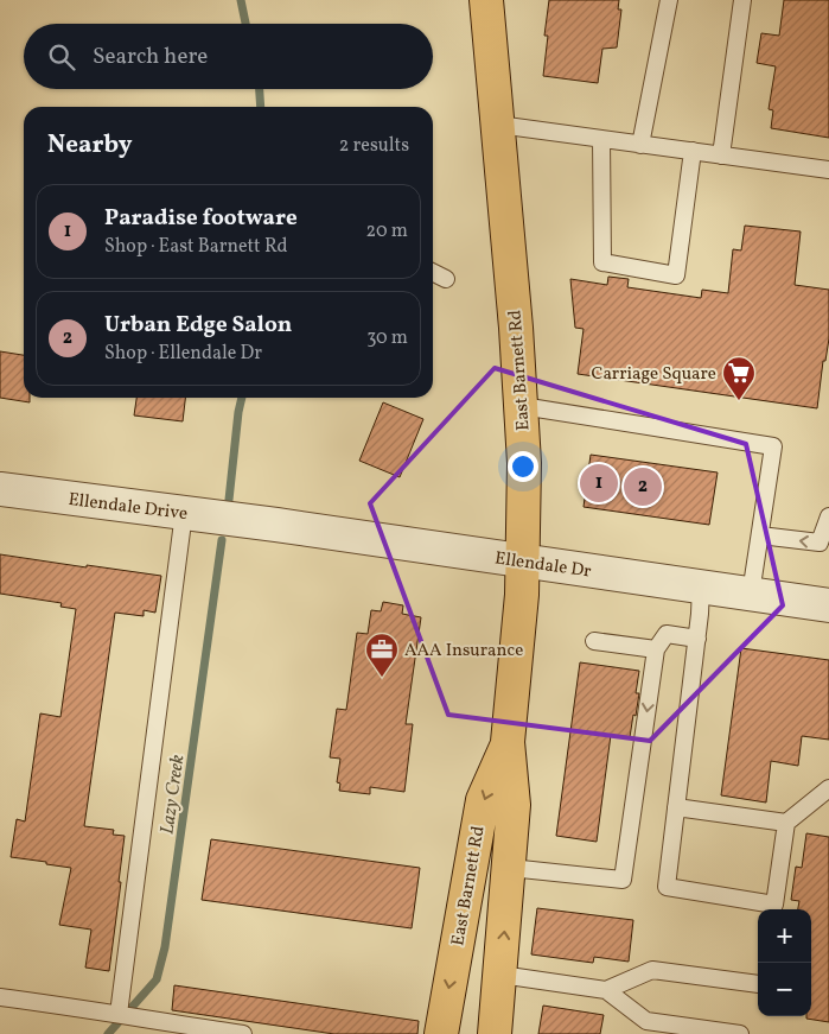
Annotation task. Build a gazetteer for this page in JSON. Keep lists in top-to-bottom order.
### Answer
{
  "streets": {
    "main road": ["East Barnett Rd"],
    "street": ["Ellendale Drive", "Ellendale Dr"]
  },
  "crossings": [
    ["East Barnett Rd", "Ellendale Dr"],
    ["Ellendale Drive", "Ellendale Dr"]
  ],
  "water": ["Lazy Creek"],
  "places": {
    "supermarket": ["Carriage Square"],
    "office": ["AAA Insurance"]
  },
  "page": {
    "search": "Search here",
    "heading": ["Nearby", "2 results"],
    "list": [
      {
        "mark": "1",
        "name": "Paradise footware",
        "note": "Shop · East Barnett Rd",
        "value": "20 m"
      },
      {
        "mark": "2",
        "name": "Urban Edge Salon",
        "note": "Shop · Ellendale Dr",
        "value": "30 m"
      }
    ],
    "pins": ["1", "2"],
    "map_buttons": ["+", "−"]
  }
}
